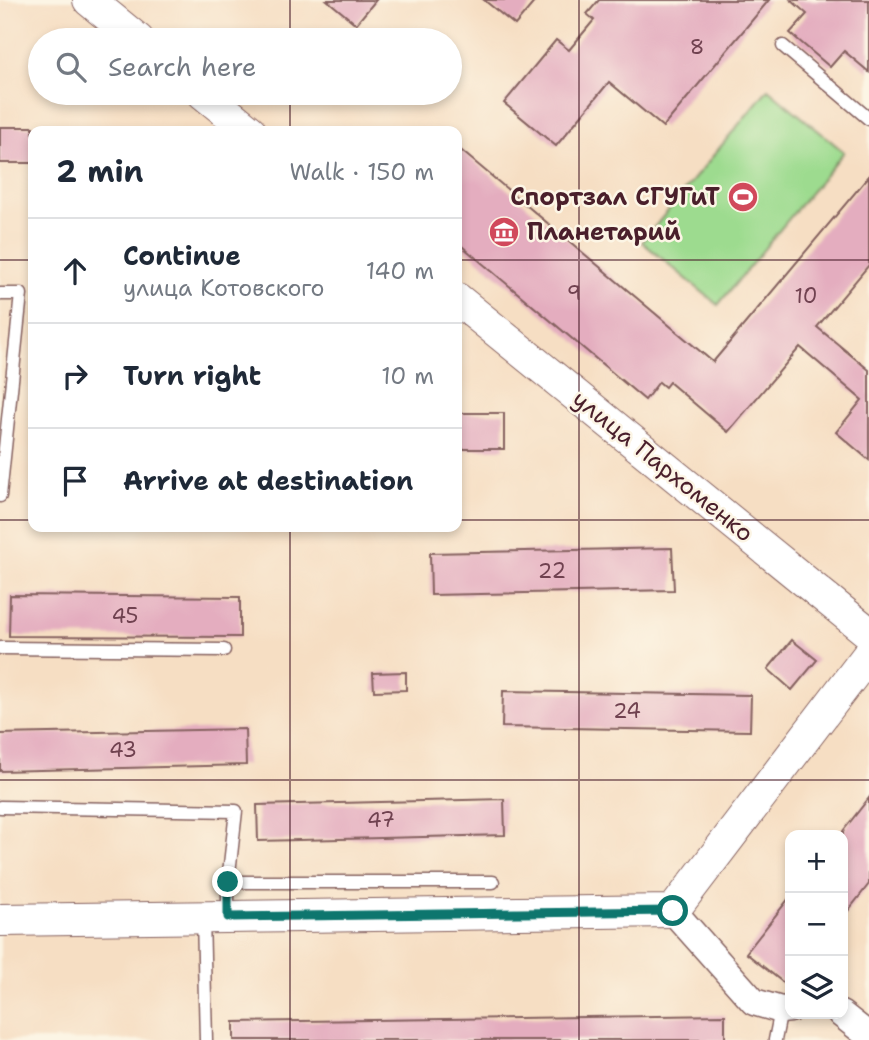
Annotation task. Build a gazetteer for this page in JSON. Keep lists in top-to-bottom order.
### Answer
{
  "streets": {
    "street": ["улица Пархоменко"]
  },
  "places": {
    "sports": ["Спортзал СГУГиТ"],
    "museum": ["Планетарий"]
  },
  "house_numbers": [
    "8",
    "9",
    "10",
    "22",
    "45",
    "24",
    "43",
    "47"
  ],
  "page": {
    "search": "Search here",
    "heading": ["2 min", "Walk · 150 m"],
    "list": [
      ["Continue", "улица Котовского", "140 m"],
      ["Turn right", "10 m"],
      "Arrive at destination"
    ],
    "map_buttons": ["+", "−"]
  }
}
